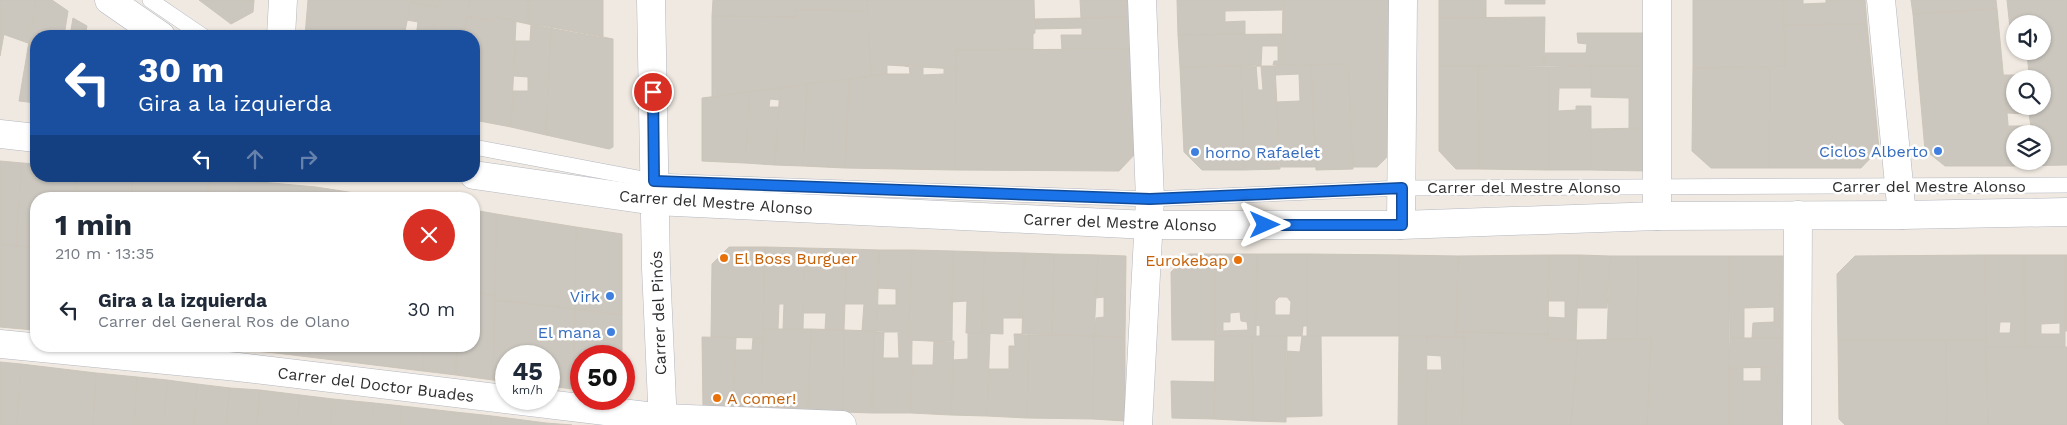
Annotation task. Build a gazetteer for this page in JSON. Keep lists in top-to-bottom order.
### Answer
{
  "streets": {
    "street": ["Carrer del Mestre Alonso", "Carrer del Pinós", "Carrer del Doctor Buades"]
  },
  "crossings": [
    ["Carrer del Mestre Alonso", "Carrer del Pinós"],
    ["Carrer del Pinós", "Carrer del Doctor Buades"]
  ],
  "places": [
    "Ciclos Alberto",
    "horno Rafaelet",
    "El Boss Burguer",
    "Eurokebap",
    "Virk",
    "El mana",
    "A comer!"
  ],
  "page": {
    "turn": ["30 m", "Gira a la izquierda"],
    "heading": ["1 min", "210 m · 13:35"],
    "list": [
      {
        "name": "Gira a la izquierda",
        "note": "Carrer del General Ros de Olano",
        "value": "30 m"
      }
    ],
    "speed": "45 km/h",
    "limit": "50"
  }
}
